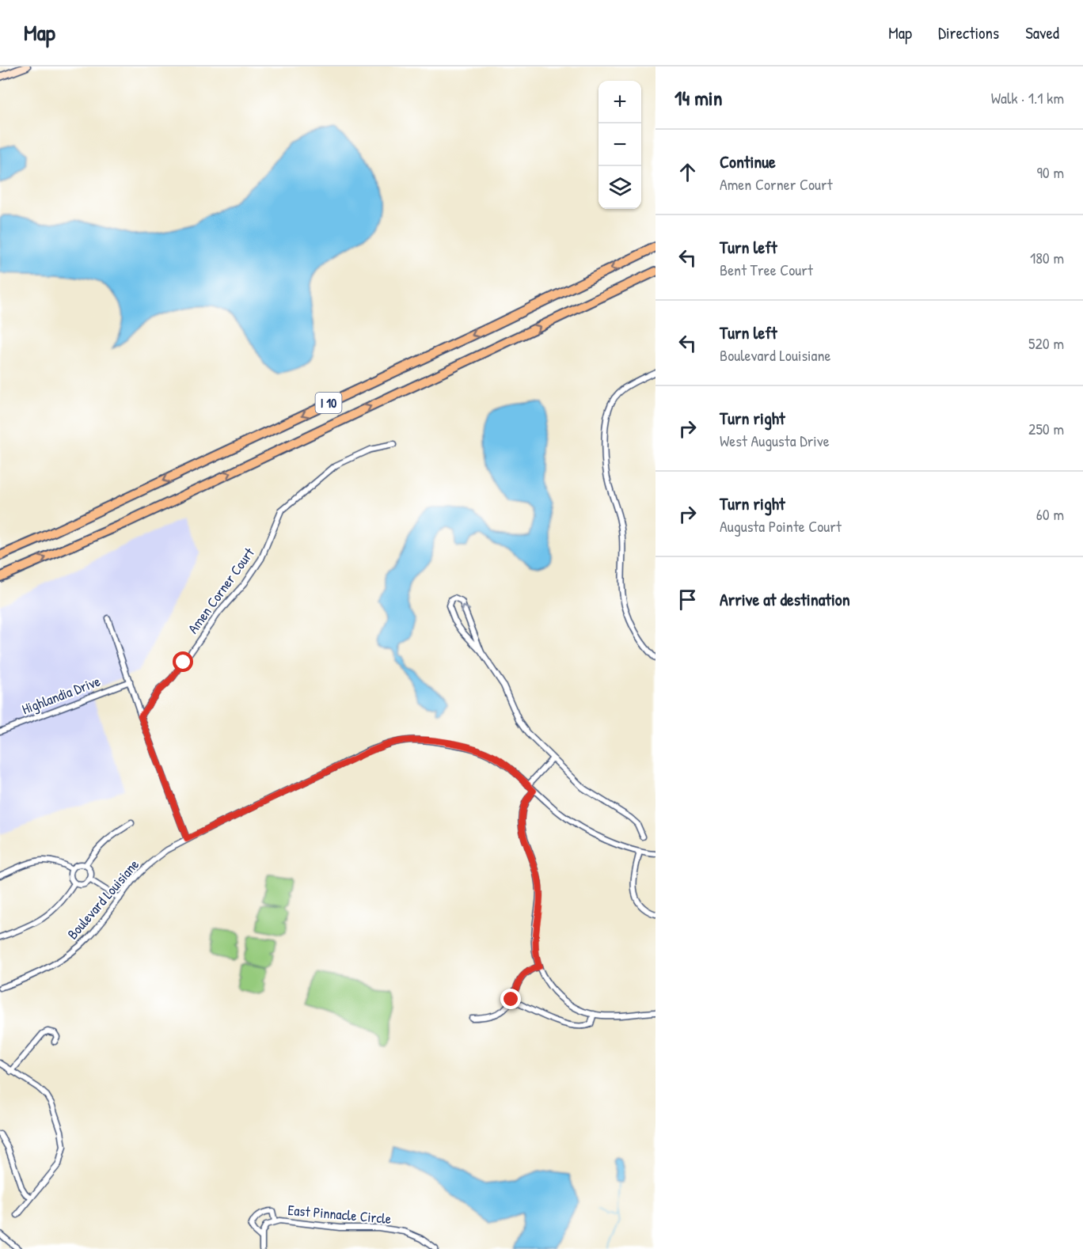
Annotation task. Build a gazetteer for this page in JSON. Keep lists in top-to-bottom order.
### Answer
{
  "streets": {
    "highway": ["I 10"],
    "street": [
      "Amen Corner Court",
      "Highlandia Drive",
      "Boulevard Louisiane",
      "East Pinnacle Circle"
    ]
  },
  "page": {
    "header": "Map",
    "nav": ["Map", "Directions", "Saved"],
    "heading": ["14 min", "Walk · 1.1 km"],
    "map_buttons": ["+", "−"],
    "list": [
      ["Continue", "Amen Corner Court", "90 m"],
      ["Turn left", "Bent Tree Court", "180 m"],
      ["Turn left", "Boulevard Louisiane", "520 m"],
      ["Turn right", "West Augusta Drive", "250 m"],
      ["Turn right", "Augusta Pointe Court", "60 m"],
      "Arrive at destination"
    ]
  }
}
